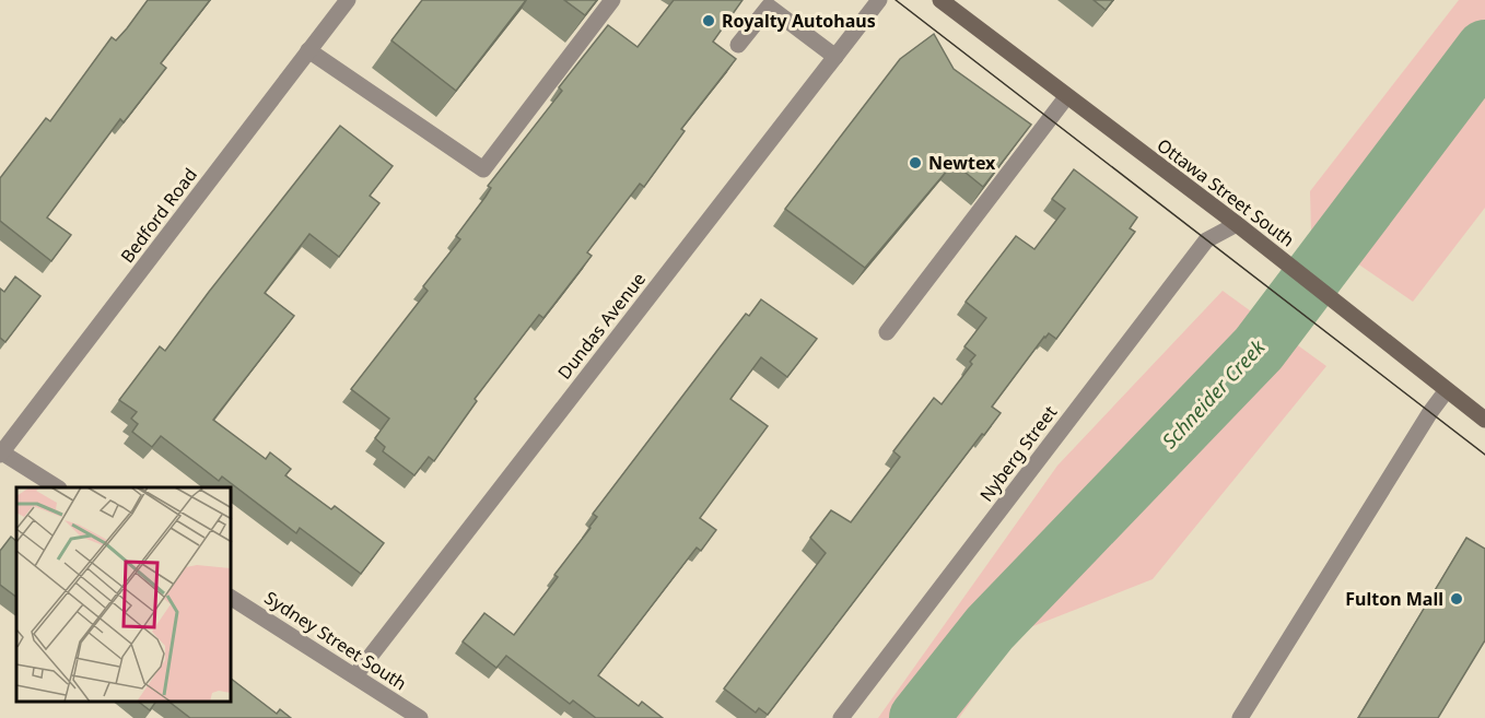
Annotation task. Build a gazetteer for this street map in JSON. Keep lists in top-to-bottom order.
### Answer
{
  "streets": {
    "main road": ["Ottawa Street South"],
    "street": [
      "Bedford Road",
      "Dundas Avenue",
      "Nyberg Street",
      "Sydney Street South"
    ]
  },
  "crossings": [
    ["Ottawa Street South", "Nyberg Street"],
    ["Dundas Avenue", "Sydney Street South"]
  ],
  "water": ["Schneider Creek"],
  "places": ["Royalty Autohaus", "Newtex", "Fulton Mall"]
}
